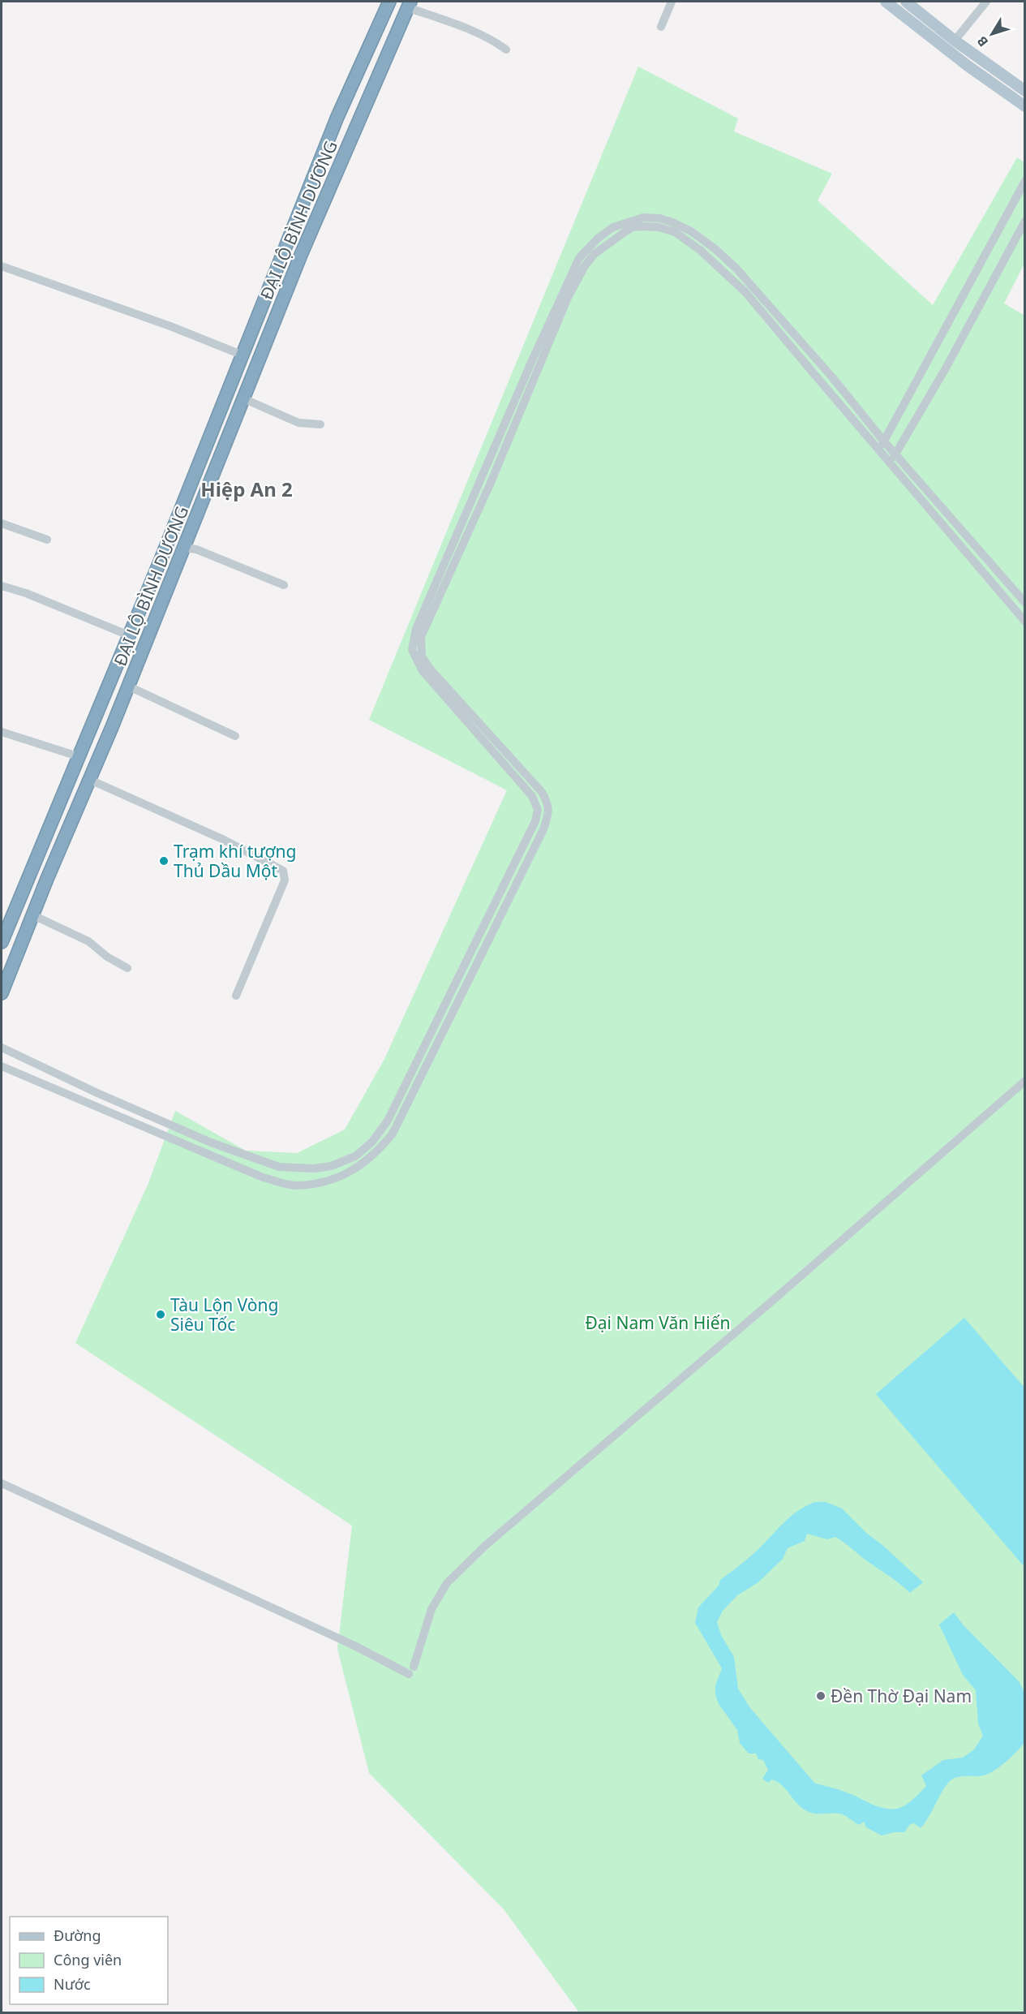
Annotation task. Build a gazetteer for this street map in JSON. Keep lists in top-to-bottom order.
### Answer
{
  "streets": {
    "highway": ["ĐẠI LỘ BÌNH DƯƠNG"]
  },
  "districts": ["Hiệp An 2"],
  "parks": ["Đại Nam Văn Hiến"],
  "places": ["Trạm khí tượng Thủ Dầu Một", "Tàu Lộn Vòng Siêu Tốc", "Đền Thờ Đại Nam"],
  "legend": ["Đường", "Công viên", "Nước"],
  "north": "bottom left"
}
